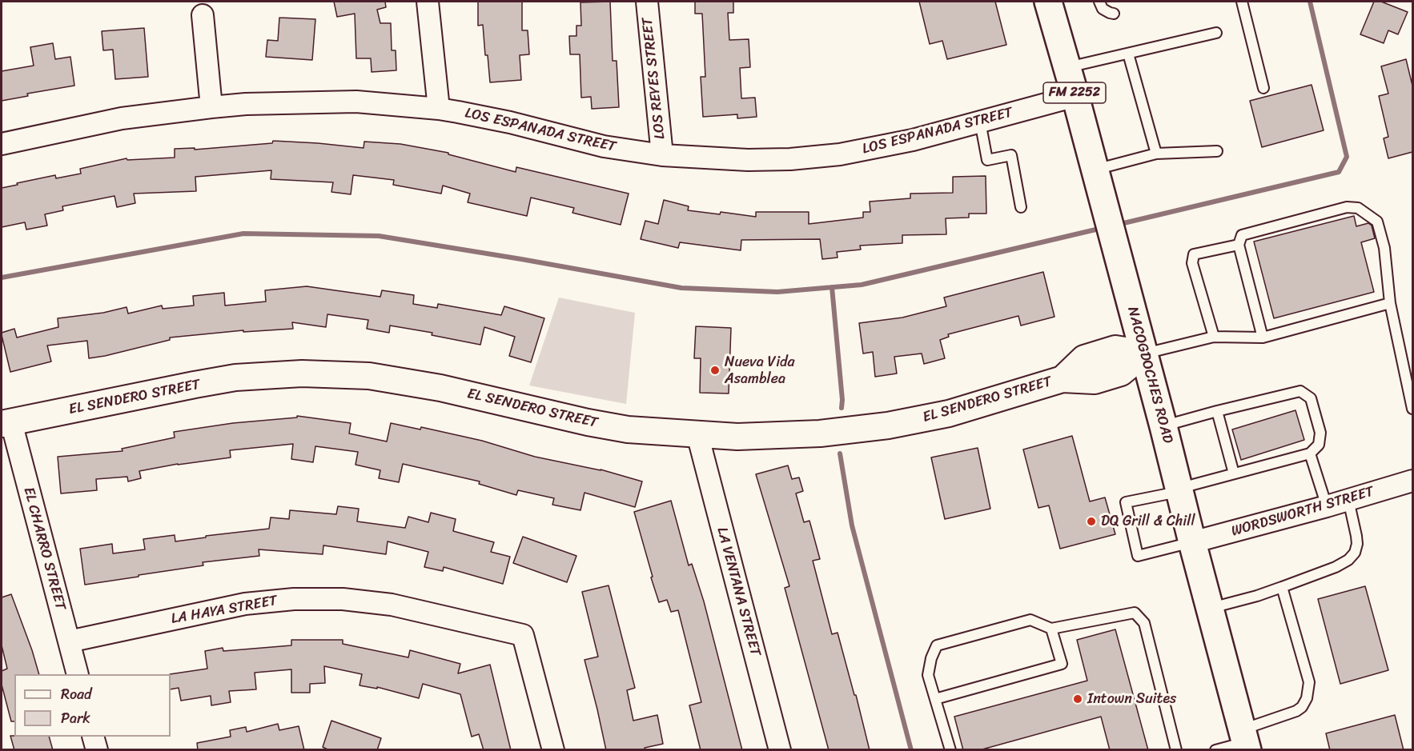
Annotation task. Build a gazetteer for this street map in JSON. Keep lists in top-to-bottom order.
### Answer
{
  "streets": {
    "main road": ["FM 2252", "NACOGDOCHES ROAD"],
    "street": [
      "LOS REYES STREET",
      "LOS ESPANADA STREET",
      "EL SENDERO STREET",
      "WORDSWORTH STREET",
      "EL CHARRO STREET",
      "LA VENTANA STREET",
      "LA HAYA STREET"
    ]
  },
  "crossings": [
    ["LOS REYES STREET", "LOS ESPANADA STREET"],
    ["LOS ESPANADA STREET", "NACOGDOCHES ROAD"],
    ["NACOGDOCHES ROAD", "EL SENDERO STREET"],
    ["NACOGDOCHES ROAD", "WORDSWORTH STREET"],
    ["EL SENDERO STREET", "EL CHARRO STREET"],
    ["EL SENDERO STREET", "LA VENTANA STREET"],
    ["EL CHARRO STREET", "LA HAYA STREET"]
  ],
  "places": ["Nueva Vida Asamblea", "DQ Grill & Chill", "Intown Suites"],
  "legend": ["Road", "Park"]
}
